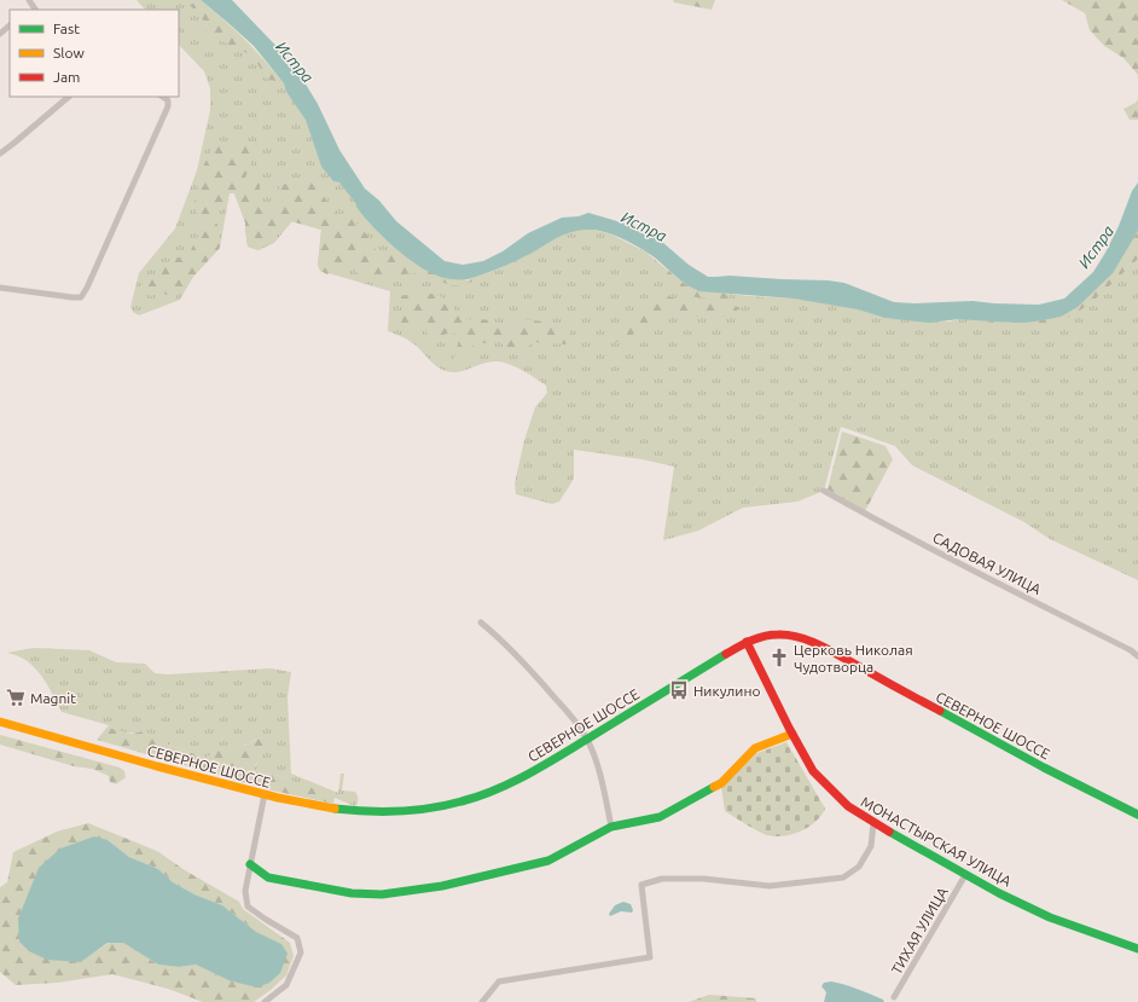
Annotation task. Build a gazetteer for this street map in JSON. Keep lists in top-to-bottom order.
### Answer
{
  "streets": {
    "main road": ["СЕВЕРНОЕ ШОССЕ", "МОНАСТЫРСКАЯ УЛИЦА"],
    "street": ["САДОВАЯ УЛИЦА", "ТИХАЯ УЛИЦА"]
  },
  "crossings": [
    ["СЕВЕРНОЕ ШОССЕ", "МОНАСТЫРСКАЯ УЛИЦА"],
    ["МОНАСТЫРСКАЯ УЛИЦА", "ТИХАЯ УЛИЦА"]
  ],
  "water": ["Истра"],
  "places": {
    "church": ["Церковь Николая Чудотворца"],
    "bus stop": ["Никулино"],
    "supermarket": ["Magnit"]
  },
  "legend": ["Fast", "Slow", "Jam"]
}
